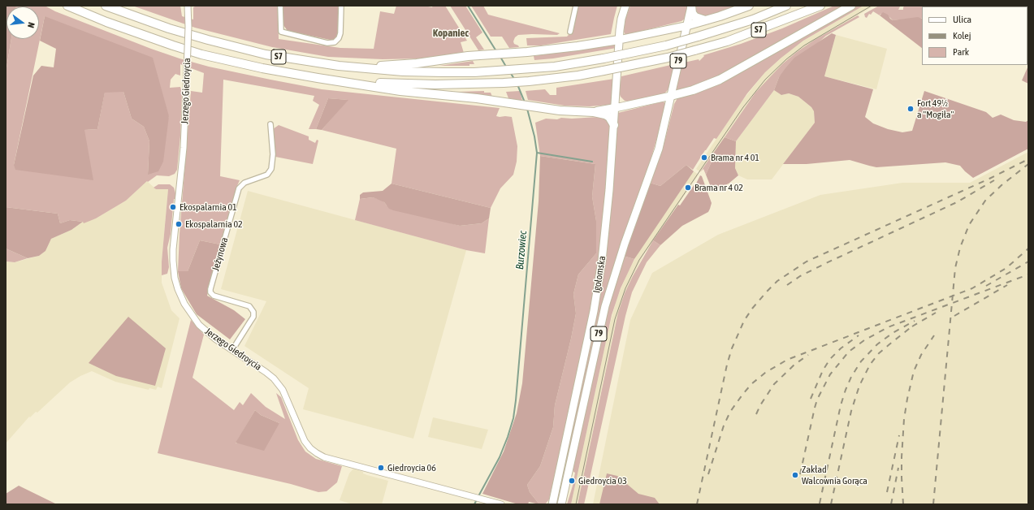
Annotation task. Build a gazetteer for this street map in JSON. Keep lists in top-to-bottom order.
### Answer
{
  "streets": {
    "highway": ["S7"],
    "main road": ["79", "Igołomska"],
    "street": ["Jerzego Giedroycia", "Jeżynowa"]
  },
  "crossings": [
    ["79", "Igołomska"],
    ["Jerzego Giedroycia", "Jeżynowa"]
  ],
  "districts": ["Kopaniec"],
  "water": ["Burzowiec"],
  "places": [
    "Fort 49½ a \"Mogiła\"",
    "Brama nr 4 01",
    "Brama nr 4 02",
    "Ekospalarnia 01",
    "Ekospalarnia 02",
    "Giedroycia 06",
    "Zakład Walcownia Gorąca",
    "Giedroycia 03"
  ],
  "legend": ["Ulica", "Kolej", "Park"],
  "north": "right"
}
